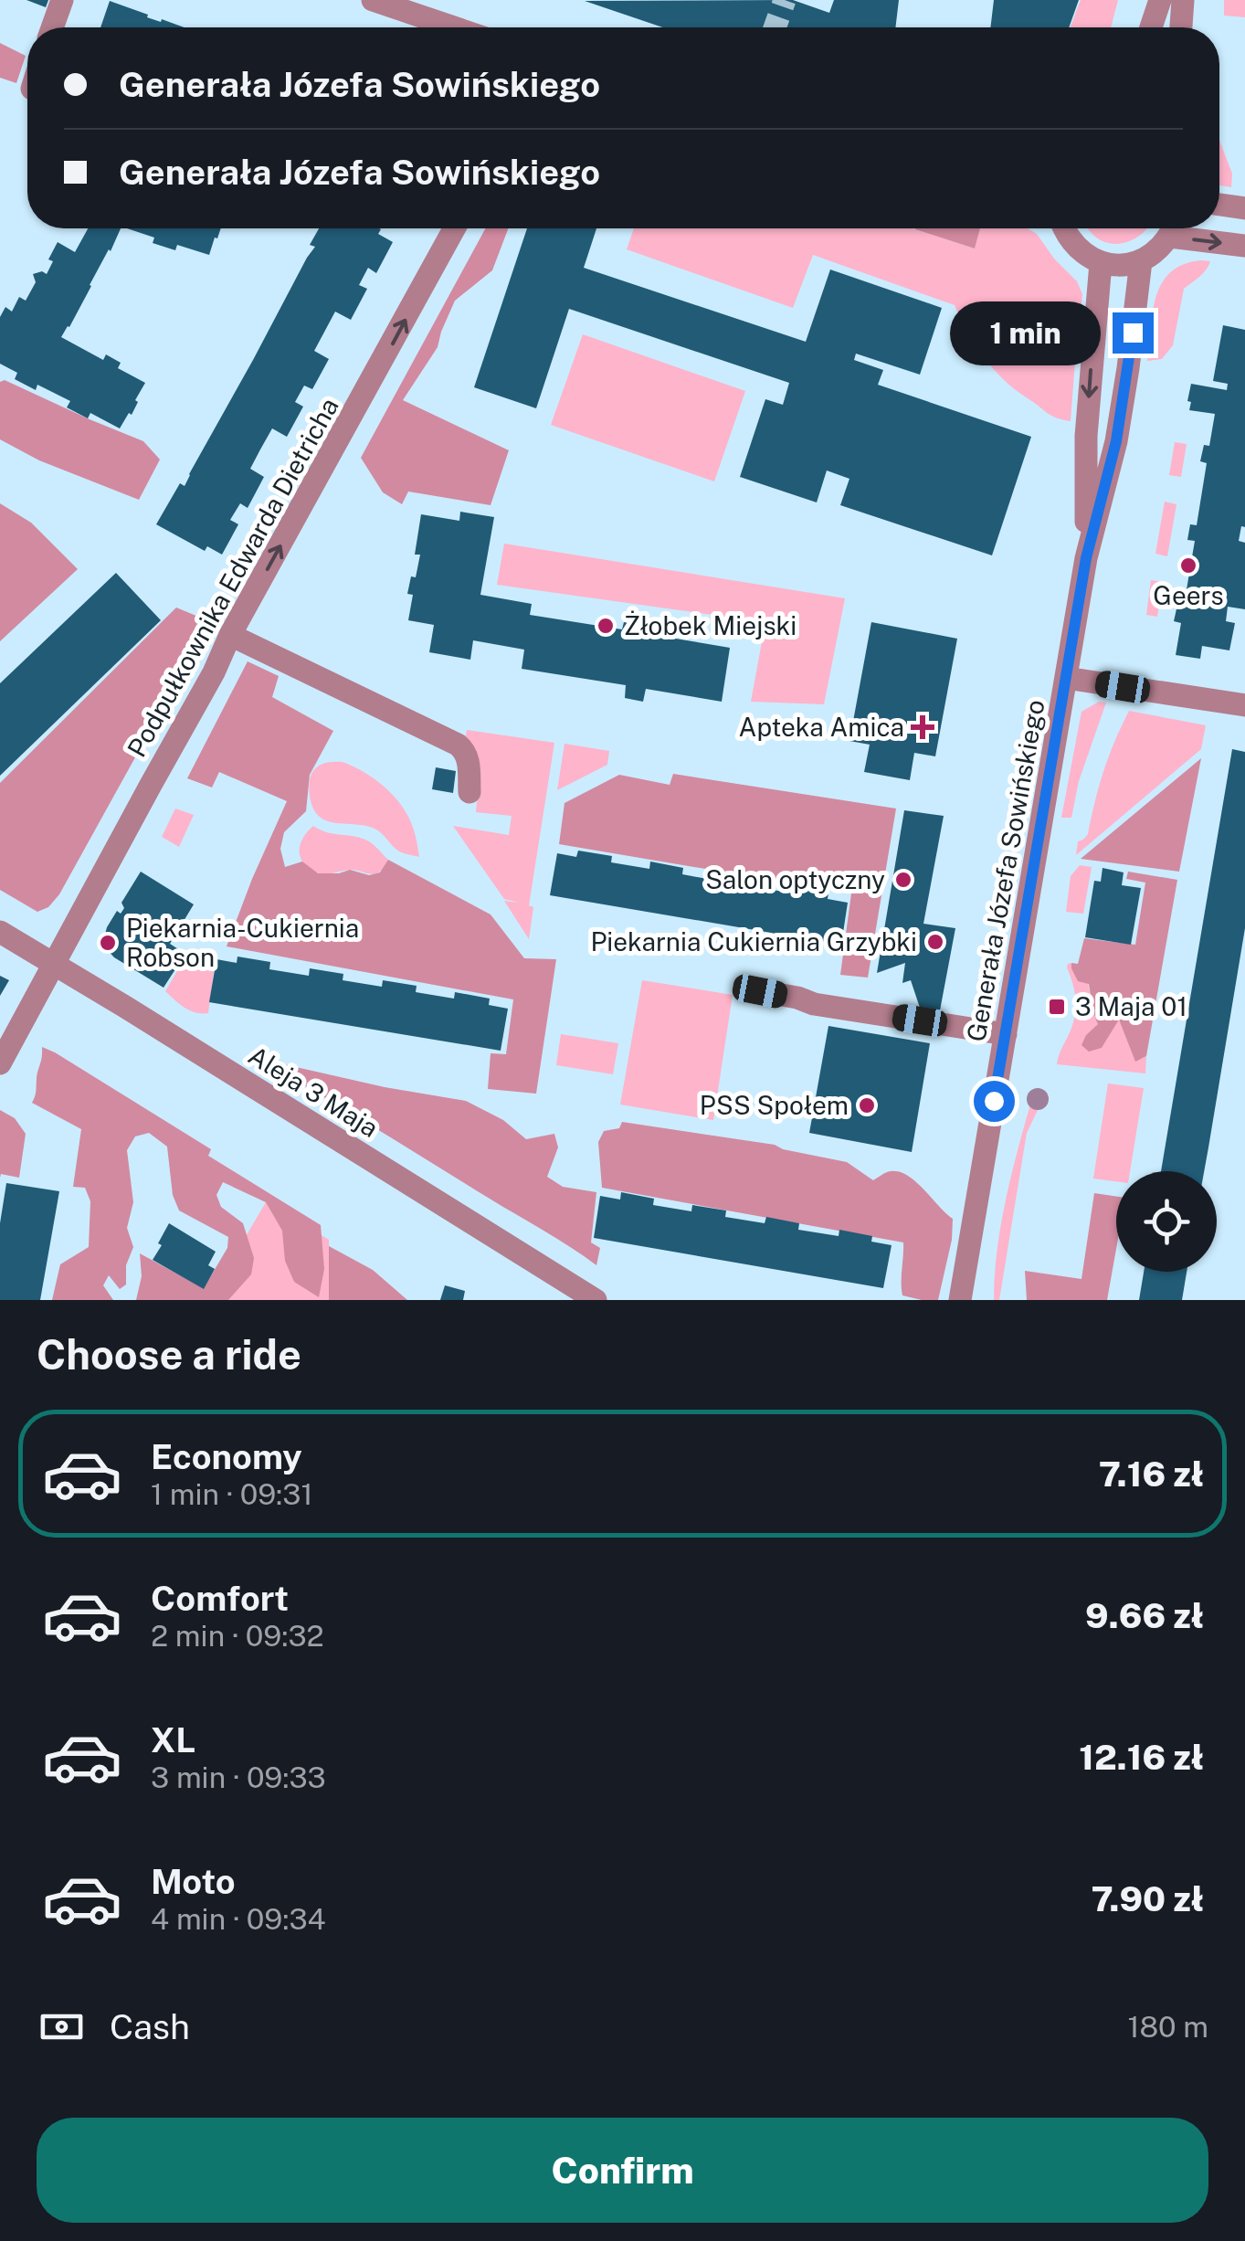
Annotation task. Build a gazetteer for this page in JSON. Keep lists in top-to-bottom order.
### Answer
{
  "streets": {
    "street": ["Podpułkownika Edwarda Dietricha", "Generała Józefa Sowińskiego", "Aleja 3 Maja"]
  },
  "crossings": [
    ["Podpułkownika Edwarda Dietricha", "Aleja 3 Maja"]
  ],
  "one_way": ["Podpułkownika Edwarda Dietricha"],
  "places": {
    "other": [
      "Geers",
      "Żłobek Miejski",
      "Salon optyczny",
      "Piekarnia Cukiernia Grzybki",
      "Piekarnia-Cukiernia Robson",
      "PSS Społem"
    ],
    "health": ["Apteka Amica"],
    "transit": ["3 Maja 01"]
  },
  "page": {
    "banner": ["Generała Józefa Sowińskiego", "Generała Józefa Sowińskiego"],
    "bubble": "1 min",
    "heading": "Choose a ride",
    "list": [
      {
        "name": "Economy",
        "note": "1 min · 09:31",
        "value": "7.16 zł"
      },
      {
        "name": "Comfort",
        "note": "2 min · 09:32",
        "value": "9.66 zł"
      },
      {
        "name": "XL",
        "note": "3 min · 09:33",
        "value": "12.16 zł"
      },
      {
        "name": "Moto",
        "note": "4 min · 09:34",
        "value": "7.90 zł"
      }
    ],
    "pay": ["Cash", "180 m"],
    "buttons": "Confirm"
  }
}
